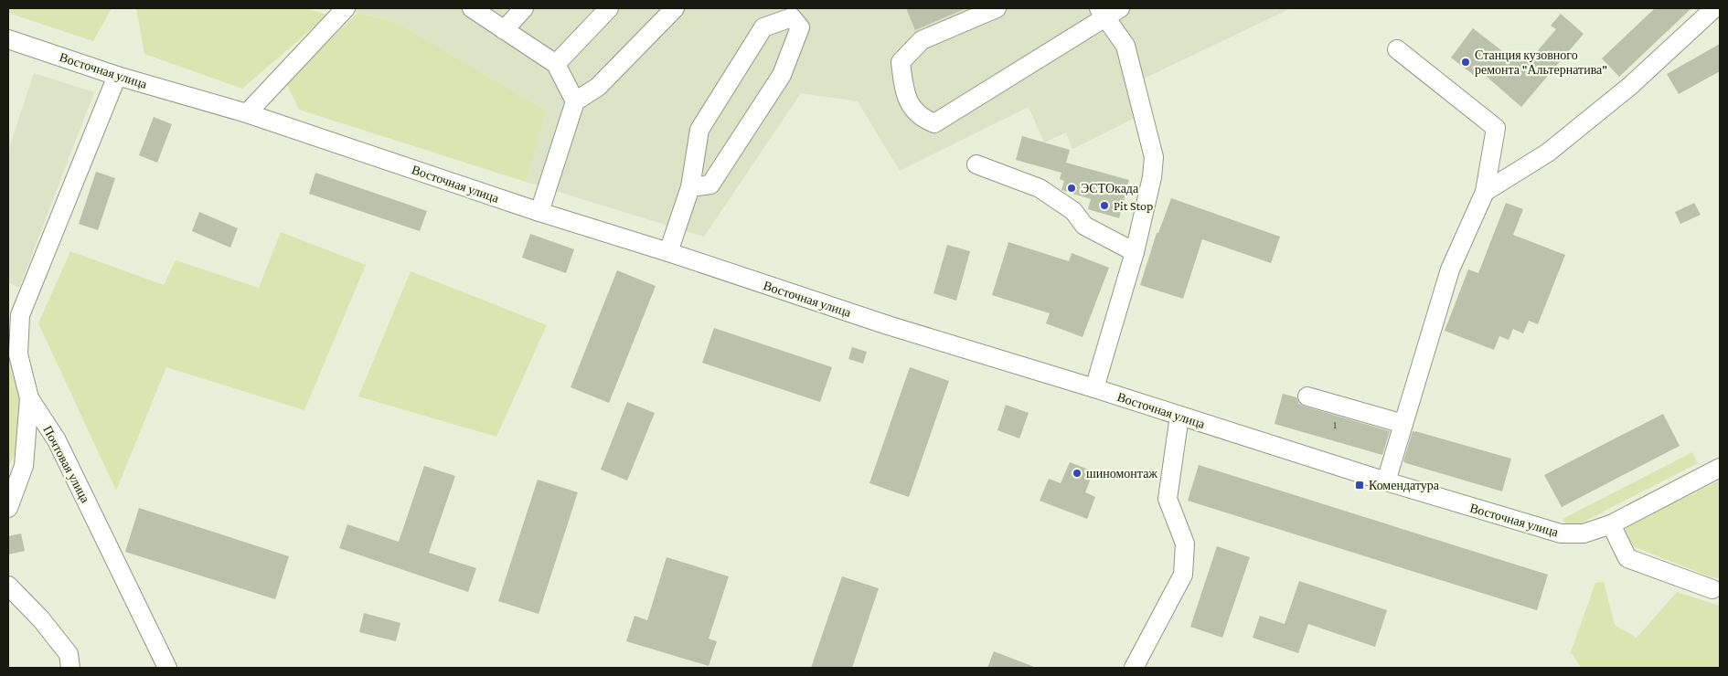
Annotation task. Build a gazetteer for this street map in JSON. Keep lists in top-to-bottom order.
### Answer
{
  "streets": {
    "street": ["Восточная улица", "Почтовая улица"]
  },
  "crossings": [
    ["Восточная улица", "Почтовая улица"]
  ],
  "places": {
    "other": [
      "Станция кузовного ремонта \"Альтернатива\"",
      "ЭСТОкада",
      "Pit Stop",
      "шиномонтаж"
    ],
    "transit": ["Комендатура"]
  },
  "house_numbers": ["1"]
}
